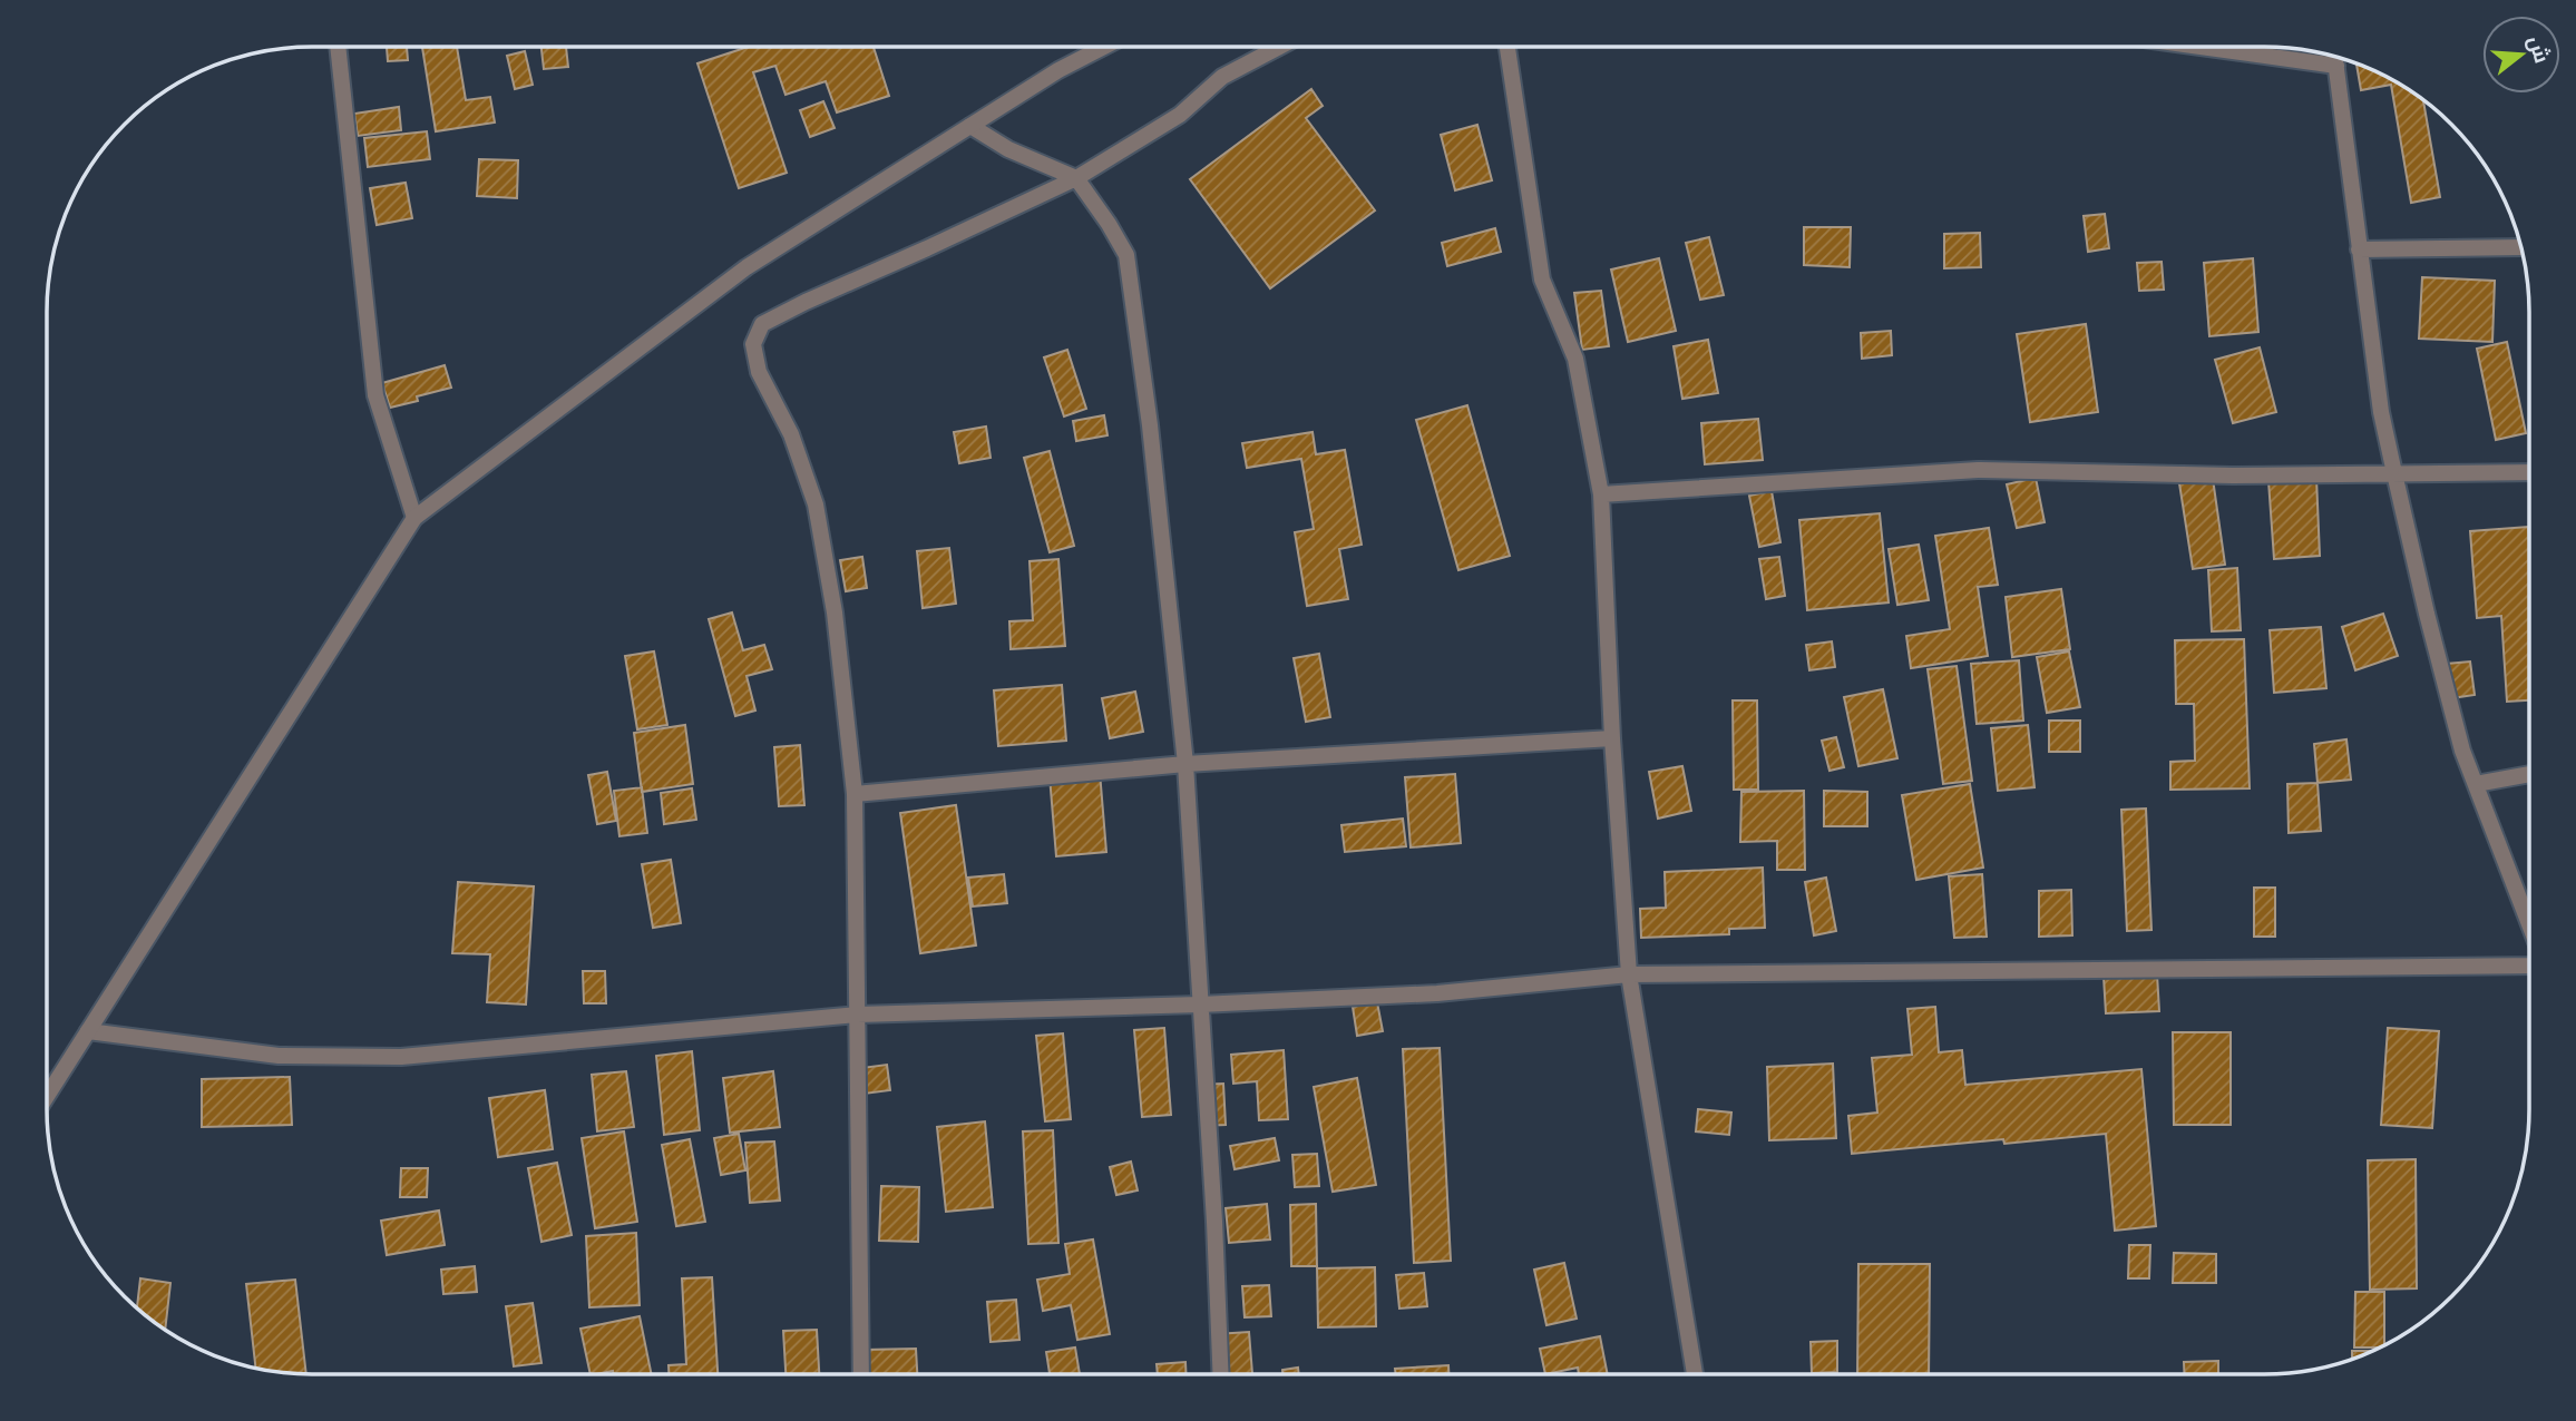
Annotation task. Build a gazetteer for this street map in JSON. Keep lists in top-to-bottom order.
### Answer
{
  "north": "right"
}
